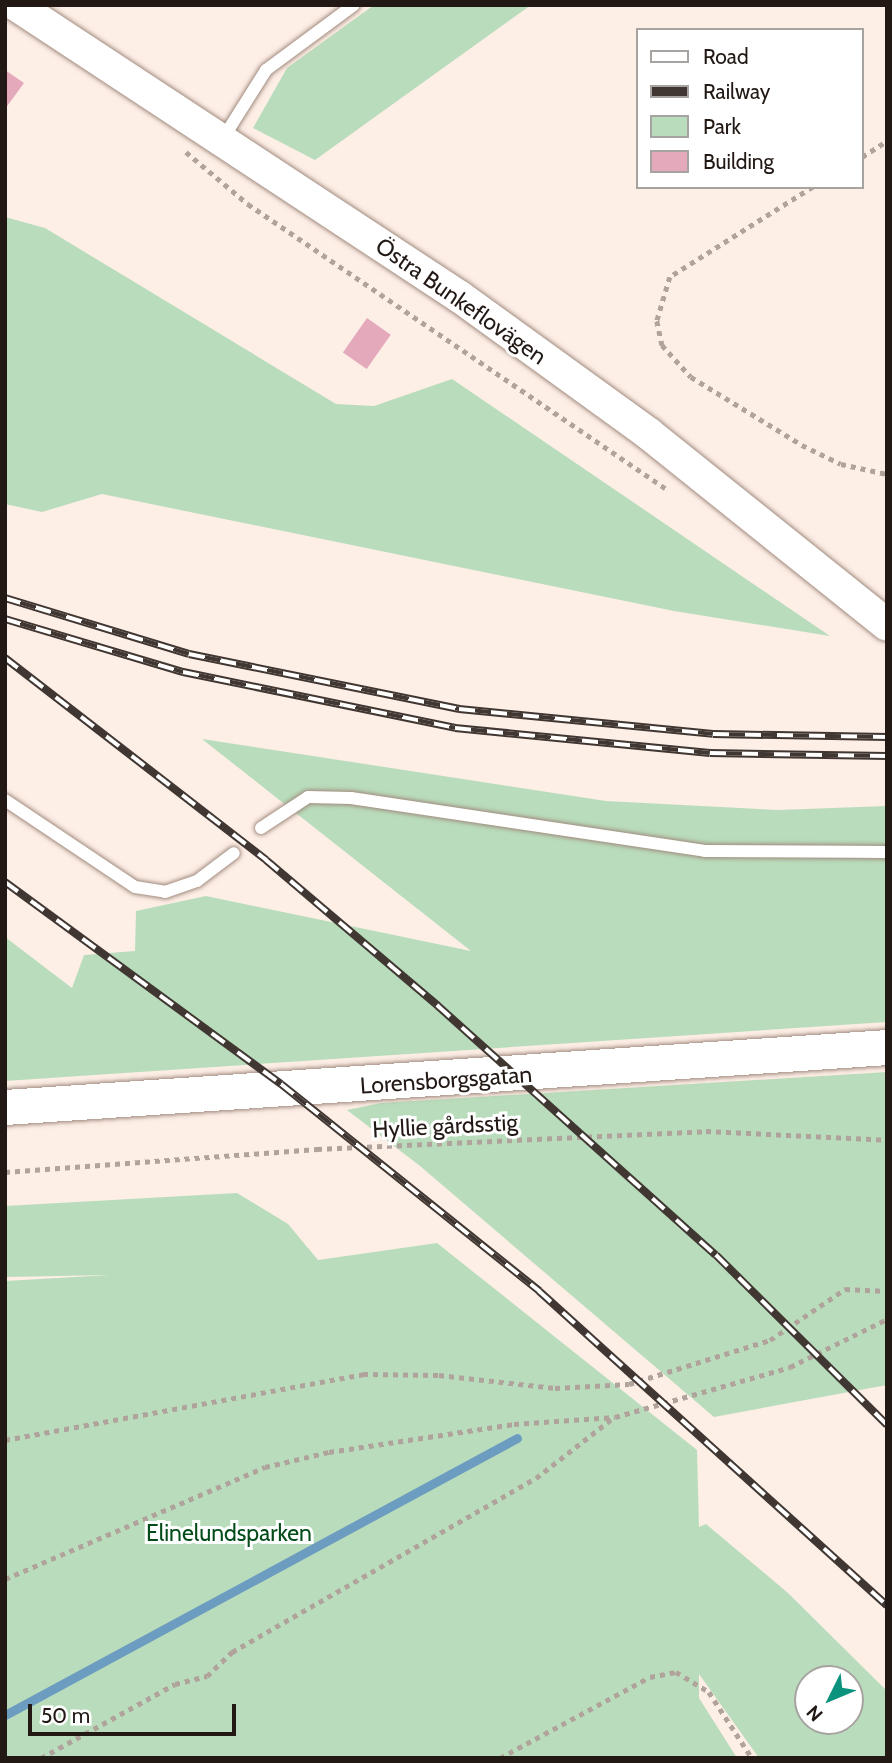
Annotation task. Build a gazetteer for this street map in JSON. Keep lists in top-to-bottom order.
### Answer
{
  "streets": {
    "main road": ["Lorensborgsgatan"],
    "street": ["Östra Bunkeflovägen"],
    "path": ["Hyllie gårdsstig"]
  },
  "parks": ["Elinelundsparken"],
  "legend": [
    "Road",
    "Railway",
    "Park",
    "Building"
  ],
  "scale_bar": "50 m",
  "north": "bottom left"
}
